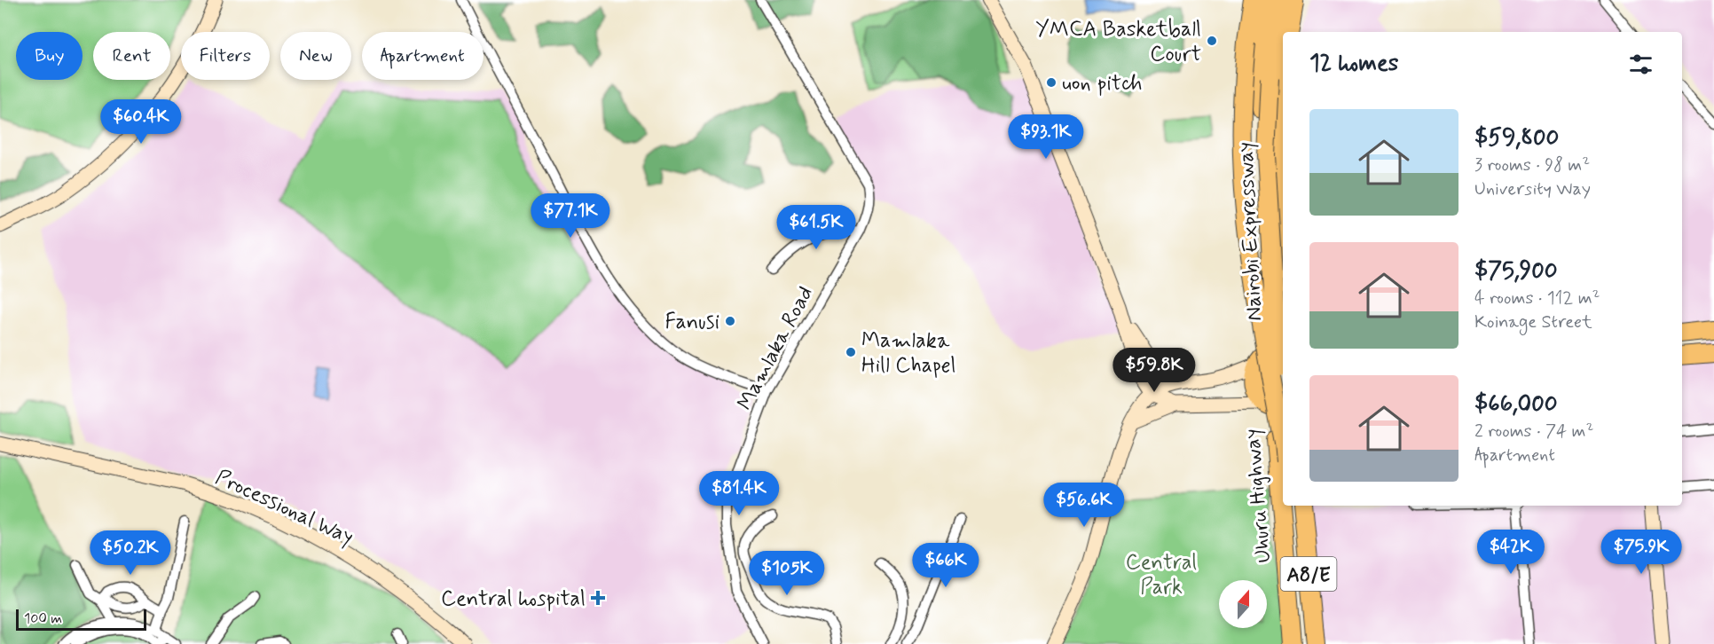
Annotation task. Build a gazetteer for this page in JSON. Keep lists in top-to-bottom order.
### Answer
{
  "streets": {
    "highway": ["Nairobi Expressway", "Uhuru Highway", "A8/E"],
    "street": ["Mamlaka Road", "Processional Way"]
  },
  "parks": ["Central Park"],
  "places": {
    "other": [
      "YMCA Basketball Court",
      "uon pitch",
      "Fanusi",
      "Mamlaka Hill Chapel"
    ],
    "health": ["Central hospital"]
  },
  "scale_bar": "100 m",
  "north": "top",
  "page": {
    "chip": [
      "Buy",
      "Rent",
      "Filters",
      "New",
      "Apartment"
    ],
    "heading": "12 homes",
    "list": [
      {
        "name": "$59,800",
        "note": "3 rooms · 98 m² · University Way"
      },
      {
        "name": "$75,900",
        "note": "4 rooms · 112 m² · Koinage Street"
      },
      {
        "name": "$66,000",
        "note": "2 rooms · 74 m² · Apartment"
      }
    ],
    "price": [
      "$60.4K",
      "$93.1K",
      "$77.1K",
      "$61.5K",
      "$59.8K",
      "$81.4K",
      "$56.6K",
      "$42K",
      "$75.9K",
      "$50.2K",
      "$66K",
      "$105K"
    ],
    "scale": "100 m"
  }
}
